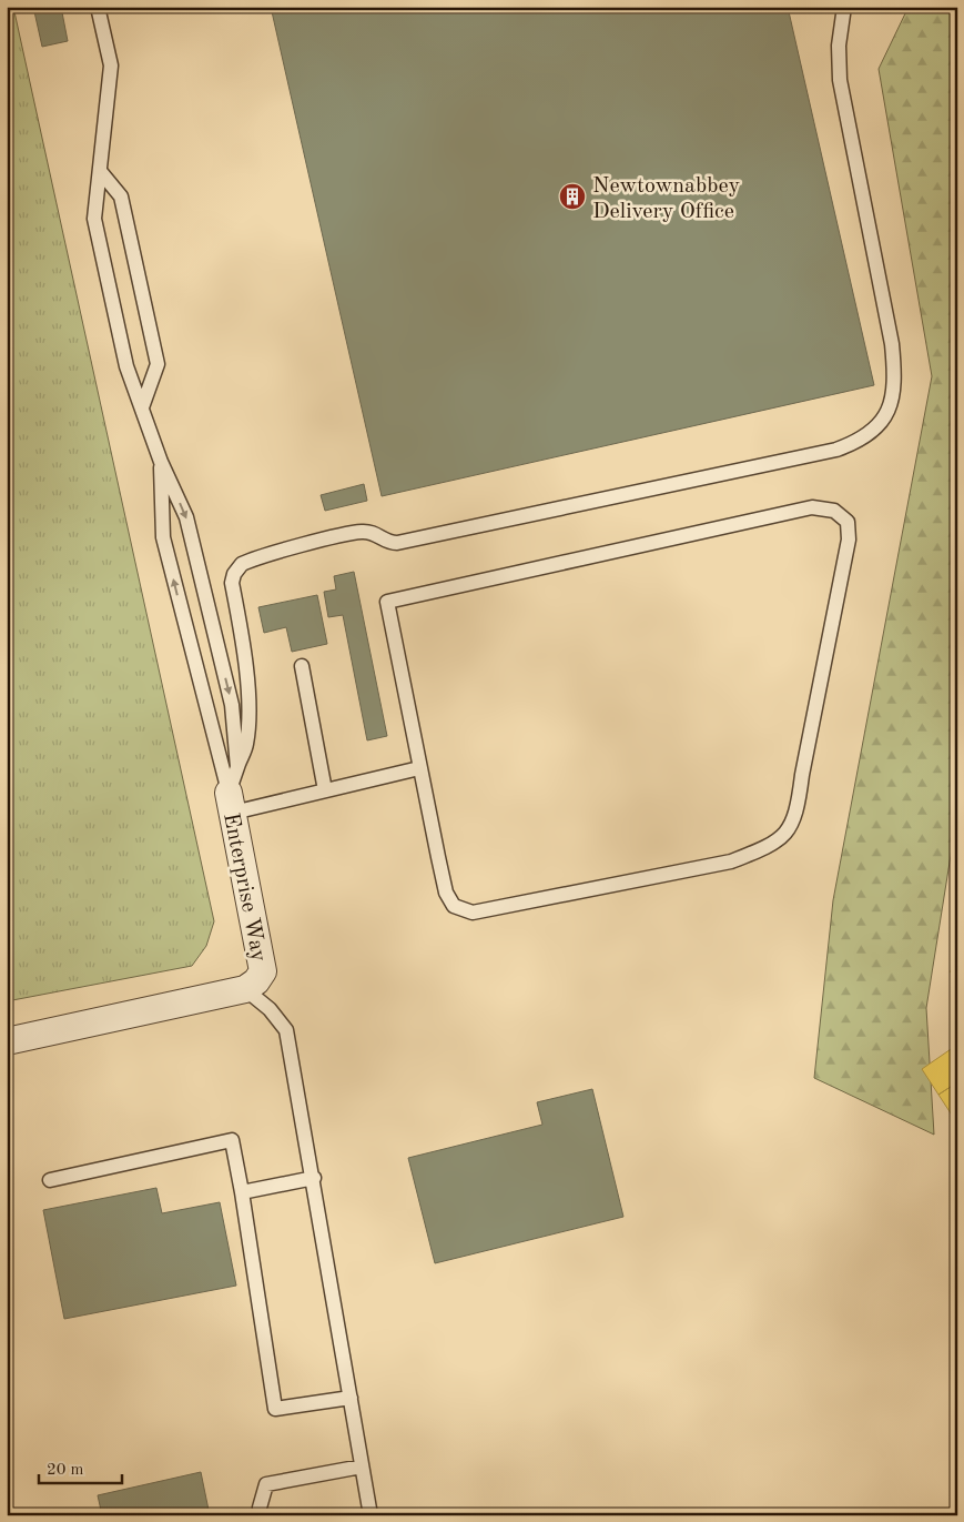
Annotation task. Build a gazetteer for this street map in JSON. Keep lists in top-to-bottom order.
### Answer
{
  "streets": {
    "street": ["Enterprise Way"]
  },
  "places": {
    "building": ["Newtownabbey Delivery Office"]
  },
  "scale_bar": "20 m"
}
